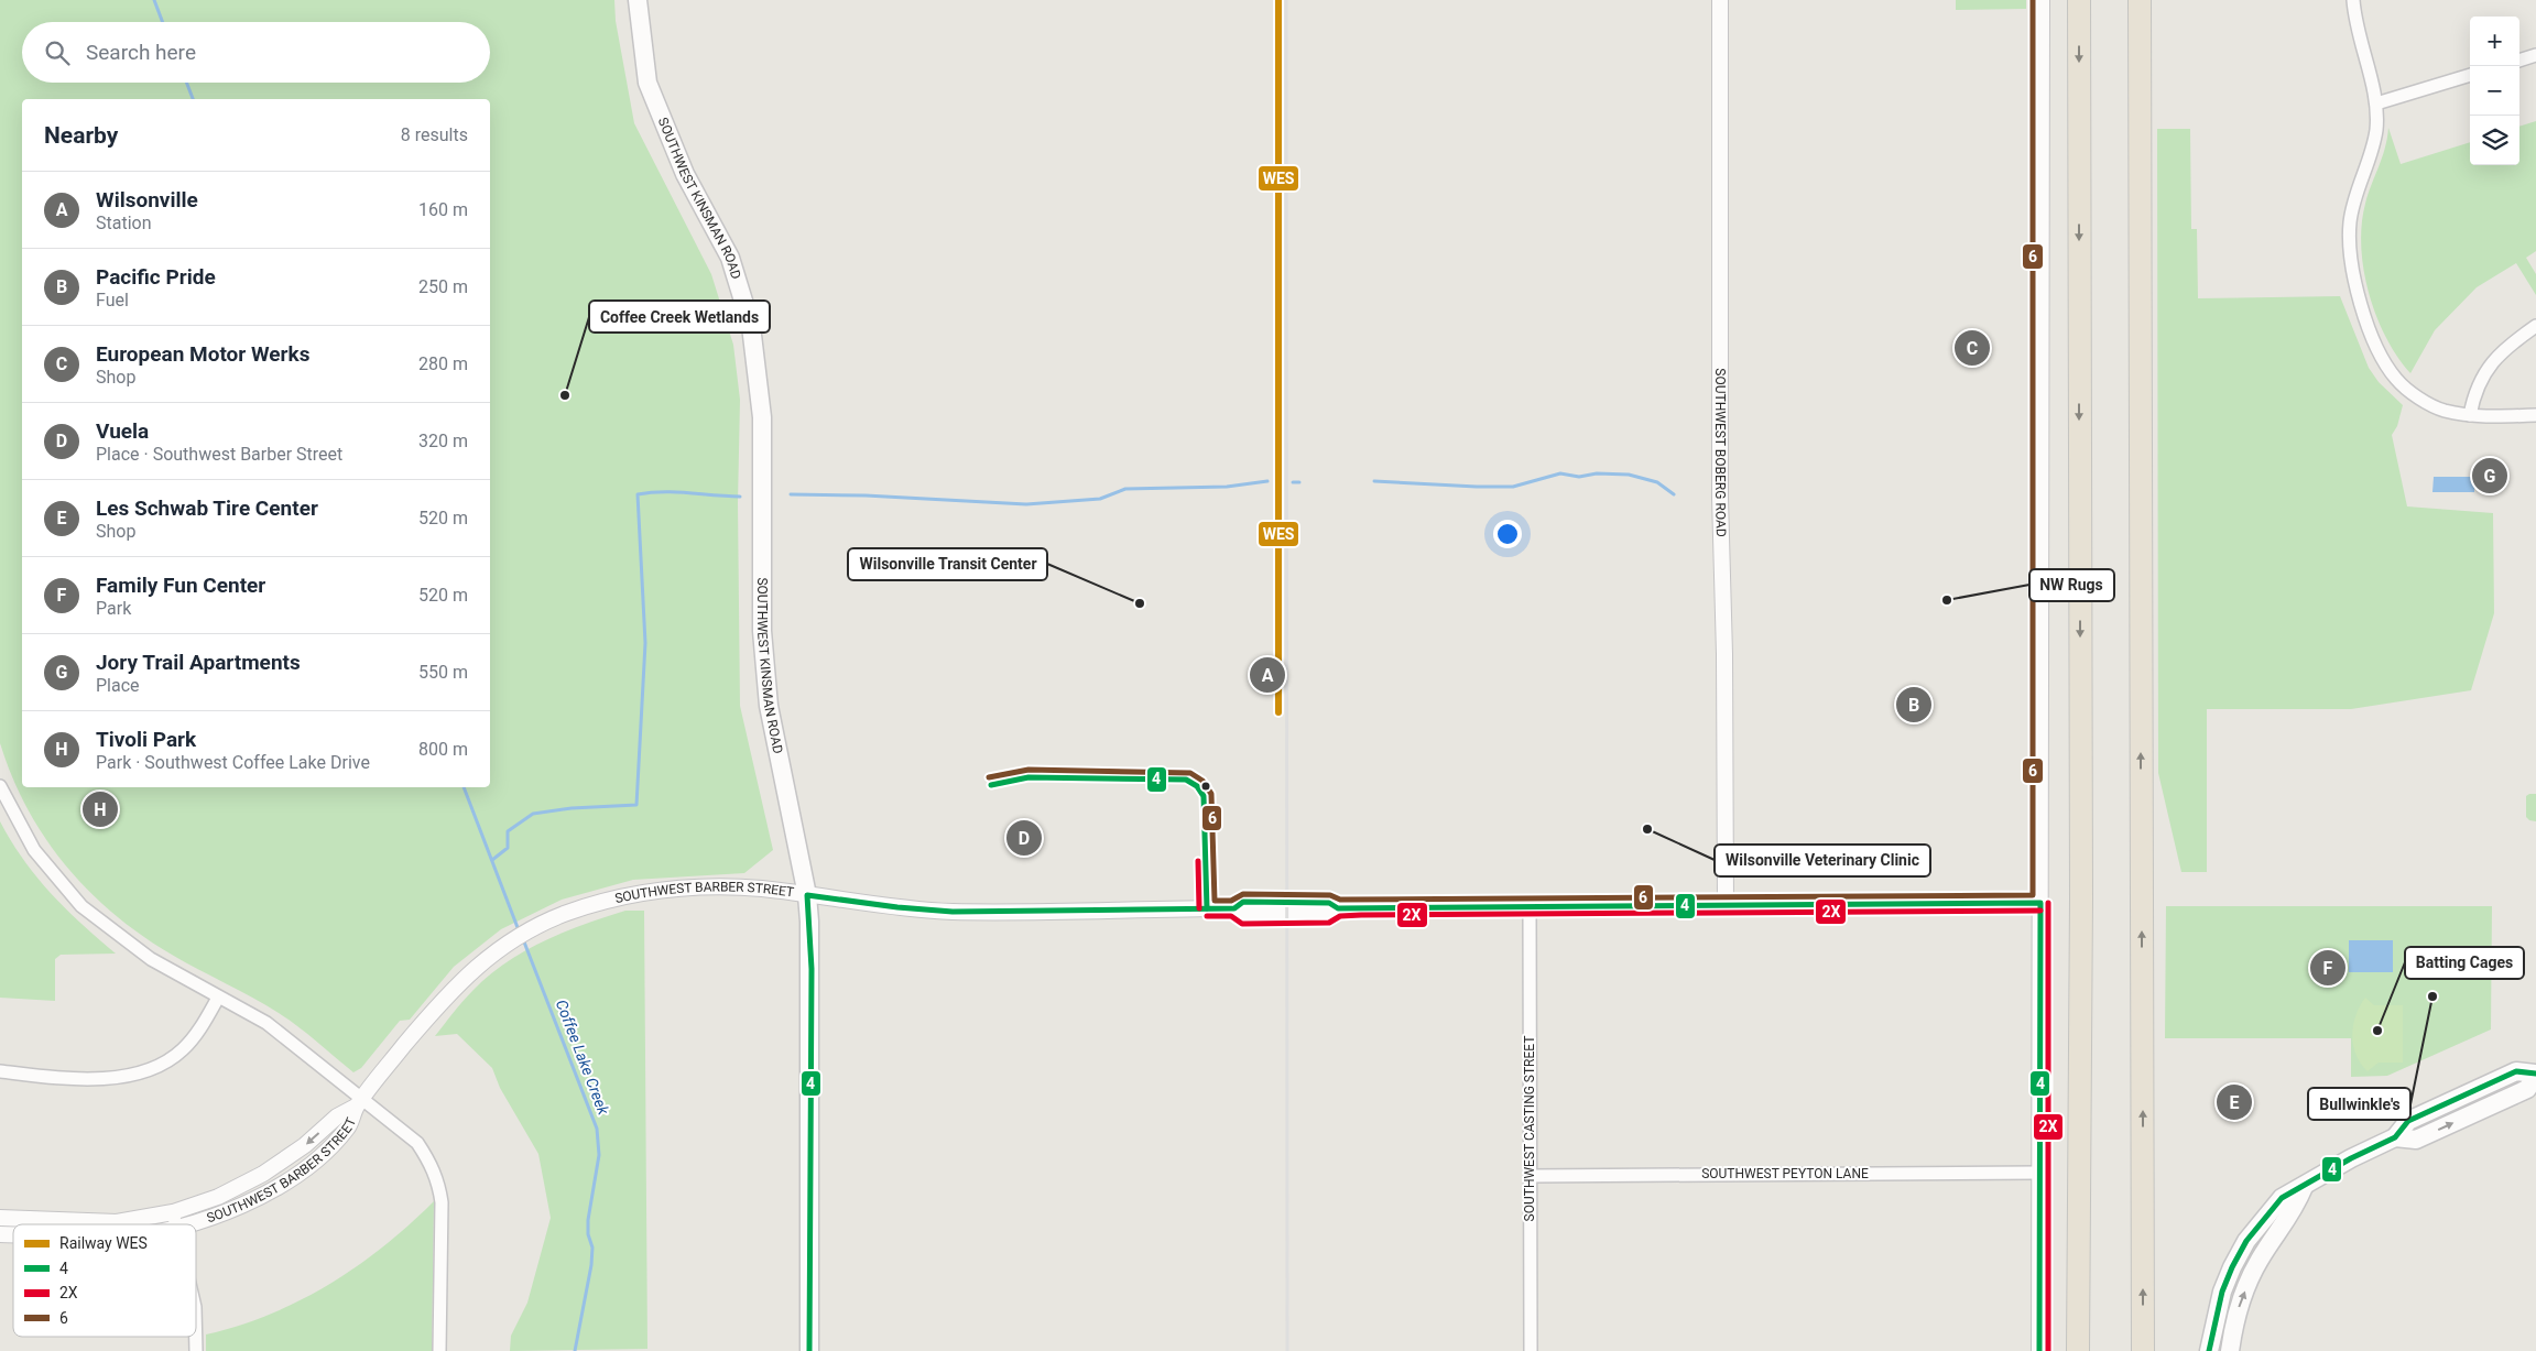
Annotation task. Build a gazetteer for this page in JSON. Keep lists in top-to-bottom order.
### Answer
{
  "streets": {
    "main road": ["SOUTHWEST KINSMAN ROAD"],
    "street": [
      "SOUTHWEST BOBERG ROAD",
      "SOUTHWEST BARBER STREET",
      "SOUTHWEST CASTING STREET",
      "SOUTHWEST PEYTON LANE"
    ]
  },
  "crossings": [
    ["SOUTHWEST KINSMAN ROAD", "SOUTHWEST BARBER STREET"],
    ["SOUTHWEST BOBERG ROAD", "SOUTHWEST BARBER STREET"],
    ["SOUTHWEST BARBER STREET", "SOUTHWEST CASTING STREET"],
    ["SOUTHWEST CASTING STREET", "SOUTHWEST PEYTON LANE"]
  ],
  "water": ["Coffee Lake Creek"],
  "places": [
    "Coffee Creek Wetlands",
    "NW Rugs",
    "Wilsonville Transit Center",
    "Wilsonville Veterinary Clinic",
    "Bullwinkle's",
    "Batting Cages"
  ],
  "lines": [
    "rail line WES",
    "transit line 6",
    "transit line 4",
    "transit line 2X"
  ],
  "legend": [
    "Railway WES",
    "4",
    "2X",
    "6"
  ],
  "page": {
    "map_buttons": ["+", "−"],
    "search": "Search here",
    "heading": ["Nearby", "8 results"],
    "list": [
      {
        "mark": "A",
        "name": "Wilsonville",
        "note": "Station",
        "value": "160 m"
      },
      {
        "mark": "B",
        "name": "Pacific Pride",
        "note": "Fuel",
        "value": "250 m"
      },
      {
        "mark": "C",
        "name": "European Motor Werks",
        "note": "Shop",
        "value": "280 m"
      },
      {
        "mark": "D",
        "name": "Vuela",
        "note": "Place · Southwest Barber Street",
        "value": "320 m"
      },
      {
        "mark": "E",
        "name": "Les Schwab Tire Center",
        "note": "Shop",
        "value": "520 m"
      },
      {
        "mark": "F",
        "name": "Family Fun Center",
        "note": "Park",
        "value": "520 m"
      },
      {
        "mark": "G",
        "name": "Jory Trail Apartments",
        "note": "Place",
        "value": "550 m"
      },
      {
        "mark": "H",
        "name": "Tivoli Park",
        "note": "Park · Southwest Coffee Lake Drive",
        "value": "800 m"
      }
    ],
    "pins": [
      "C",
      "G",
      "A",
      "B",
      "H",
      "D",
      "F",
      "E"
    ]
  }
}
